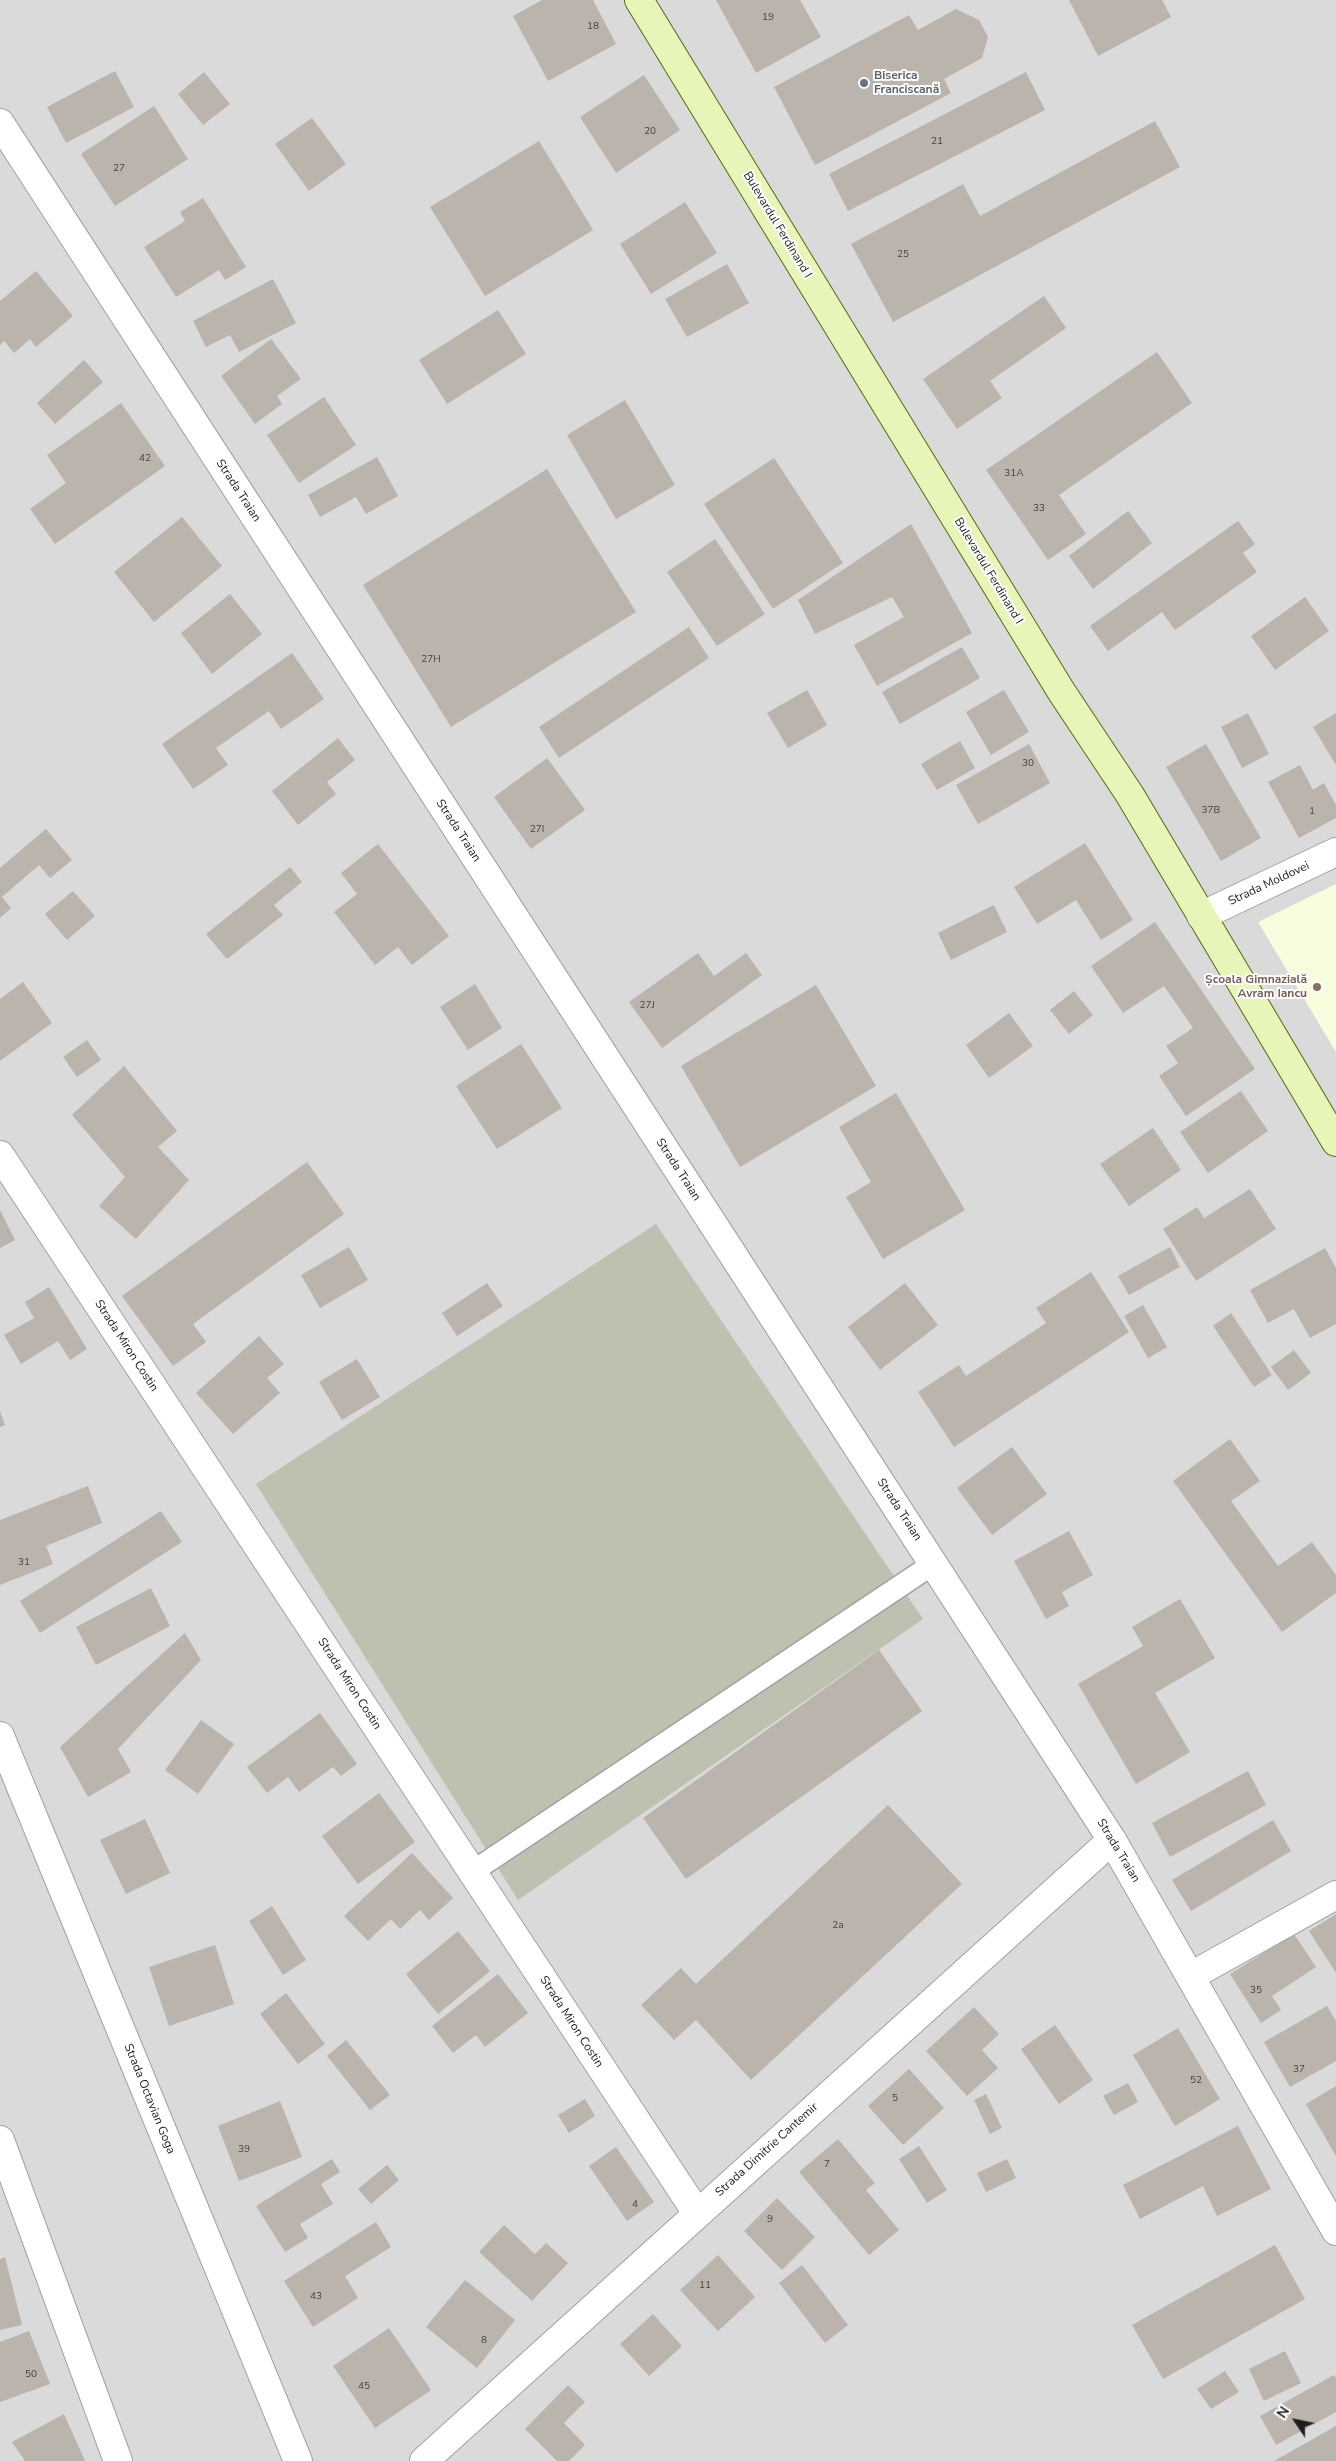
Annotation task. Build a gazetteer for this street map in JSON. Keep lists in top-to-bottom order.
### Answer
{
  "streets": {
    "main road": ["Bulevardul Ferdinand I"],
    "street": [
      "Strada Traian",
      "Strada Moldovei",
      "Strada Miron Costin",
      "Strada Octavian Goga",
      "Strada Dimitrie Cantemir"
    ]
  },
  "crossings": [
    ["Bulevardul Ferdinand I", "Strada Moldovei"],
    ["Strada Traian", "Strada Dimitrie Cantemir"],
    ["Strada Miron Costin", "Strada Dimitrie Cantemir"]
  ],
  "places": ["Biserica Franciscană", "Școala Gimnazială Avram Iancu"],
  "house_numbers": [
    "19",
    "18",
    "20",
    "21",
    "27",
    "25",
    "42",
    "31A",
    "33",
    "27H",
    "30",
    "37B",
    "1",
    "27I",
    "27J",
    "31",
    "2a",
    "35",
    "37",
    "52",
    "5",
    "39",
    "7",
    "4",
    "9",
    "11",
    "43",
    "8",
    "50",
    "45"
  ],
  "north": "top left"
}
